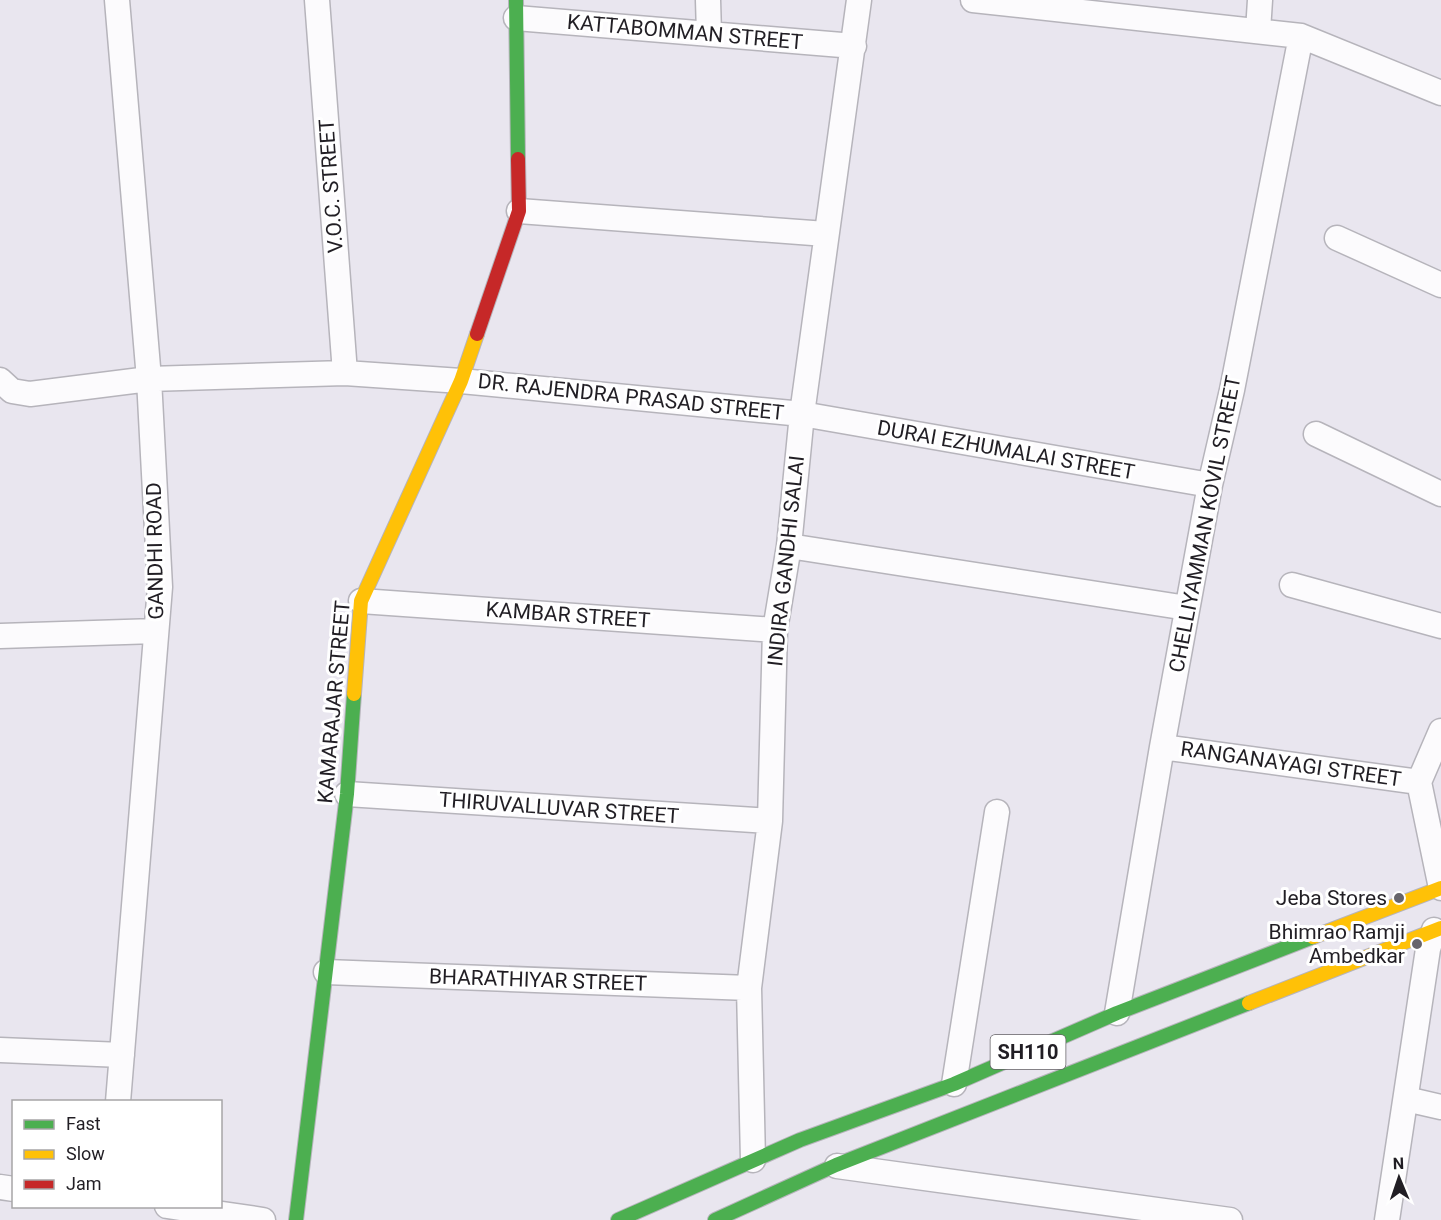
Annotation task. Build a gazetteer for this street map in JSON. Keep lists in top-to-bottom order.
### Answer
{
  "streets": {
    "main road": ["KAMARAJAR STREET", "SH110"],
    "street": [
      "KATTABOMMAN STREET",
      "V.O.C. STREET",
      "DR. RAJENDRA PRASAD STREET",
      "DURAI EZHUMALAI STREET",
      "CHELLIYAMMAN KOVIL STREET",
      "GANDHI ROAD",
      "INDIRA GANDHI SALAI",
      "KAMBAR STREET",
      "RANGANAYAGI STREET",
      "THIRUVALLUVAR STREET",
      "BHARATHIYAR STREET"
    ]
  },
  "crossings": [
    ["KATTABOMMAN STREET", "INDIRA GANDHI SALAI"],
    ["KATTABOMMAN STREET", "KAMARAJAR STREET"],
    ["V.O.C. STREET", "DR. RAJENDRA PRASAD STREET"],
    ["DR. RAJENDRA PRASAD STREET", "DURAI EZHUMALAI STREET"],
    ["DR. RAJENDRA PRASAD STREET", "GANDHI ROAD"],
    ["DR. RAJENDRA PRASAD STREET", "INDIRA GANDHI SALAI"],
    ["DR. RAJENDRA PRASAD STREET", "KAMARAJAR STREET"],
    ["DURAI EZHUMALAI STREET", "CHELLIYAMMAN KOVIL STREET"],
    ["DURAI EZHUMALAI STREET", "INDIRA GANDHI SALAI"],
    ["CHELLIYAMMAN KOVIL STREET", "RANGANAYAGI STREET"],
    ["CHELLIYAMMAN KOVIL STREET", "SH110"],
    ["INDIRA GANDHI SALAI", "KAMBAR STREET"],
    ["INDIRA GANDHI SALAI", "THIRUVALLUVAR STREET"],
    ["INDIRA GANDHI SALAI", "BHARATHIYAR STREET"],
    ["INDIRA GANDHI SALAI", "SH110"],
    ["KAMBAR STREET", "KAMARAJAR STREET"],
    ["KAMARAJAR STREET", "THIRUVALLUVAR STREET"],
    ["KAMARAJAR STREET", "BHARATHIYAR STREET"]
  ],
  "places": ["Jeba Stores", "Bhimrao Ramji Ambedkar"],
  "legend": ["Fast", "Slow", "Jam"],
  "north": "top"
}
